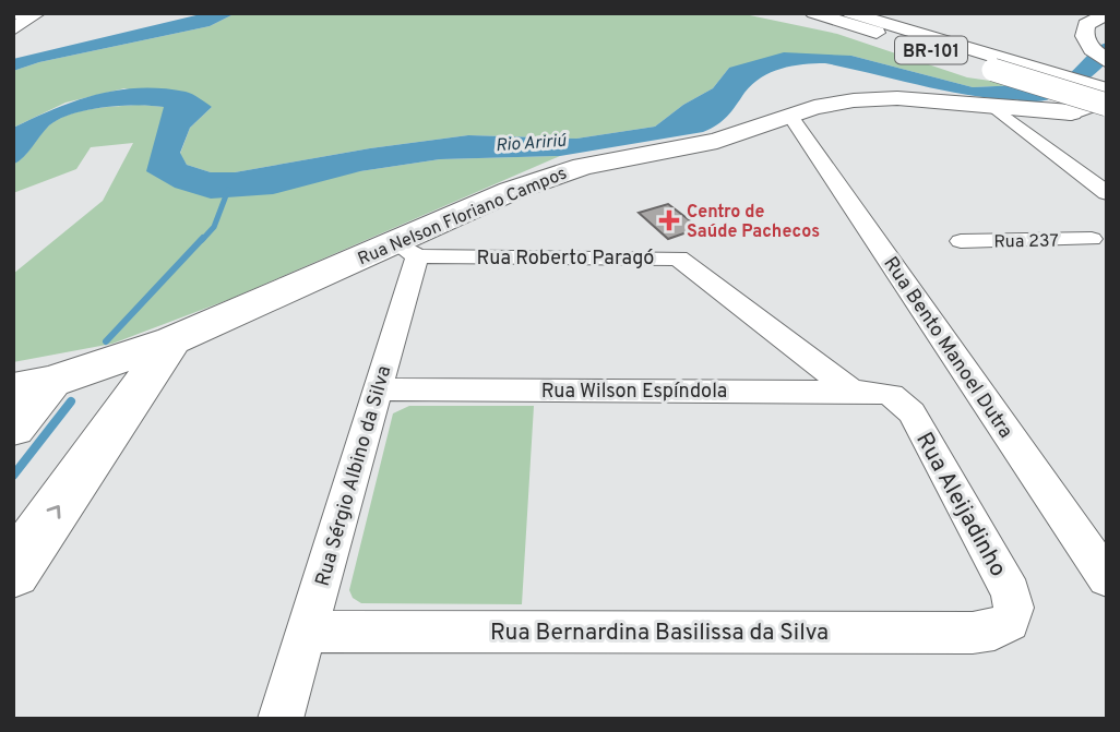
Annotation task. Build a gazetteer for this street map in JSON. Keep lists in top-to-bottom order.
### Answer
{
  "streets": {
    "main road": ["BR-101", "Rua Nelson Floriano Campos"],
    "street": [
      "Rua 237",
      "Rua Roberto Paragó",
      "Rua Bento Manoel Dutra",
      "Rua Wilson Espíndola",
      "Rua Sérgio Albino da Silva",
      "Rua Aleijadinho",
      "Rua Bernardina Basilissa da Silva"
    ]
  },
  "crossings": [
    ["Rua Nelson Floriano Campos", "Rua Roberto Paragó"],
    ["Rua Nelson Floriano Campos", "Rua Bento Manoel Dutra"],
    ["Rua Nelson Floriano Campos", "Rua Sérgio Albino da Silva"],
    ["Rua Roberto Paragó", "Rua Wilson Espíndola"],
    ["Rua Roberto Paragó", "Rua Sérgio Albino da Silva"],
    ["Rua Wilson Espíndola", "Rua Sérgio Albino da Silva"],
    ["Rua Wilson Espíndola", "Rua Aleijadinho"],
    ["Rua Sérgio Albino da Silva", "Rua Bernardina Basilissa da Silva"],
    ["Rua Aleijadinho", "Rua Bernardina Basilissa da Silva"]
  ],
  "water": ["Rio Aririú"],
  "places": {
    "health": ["Centro de Saúde Pachecos"]
  }
}
